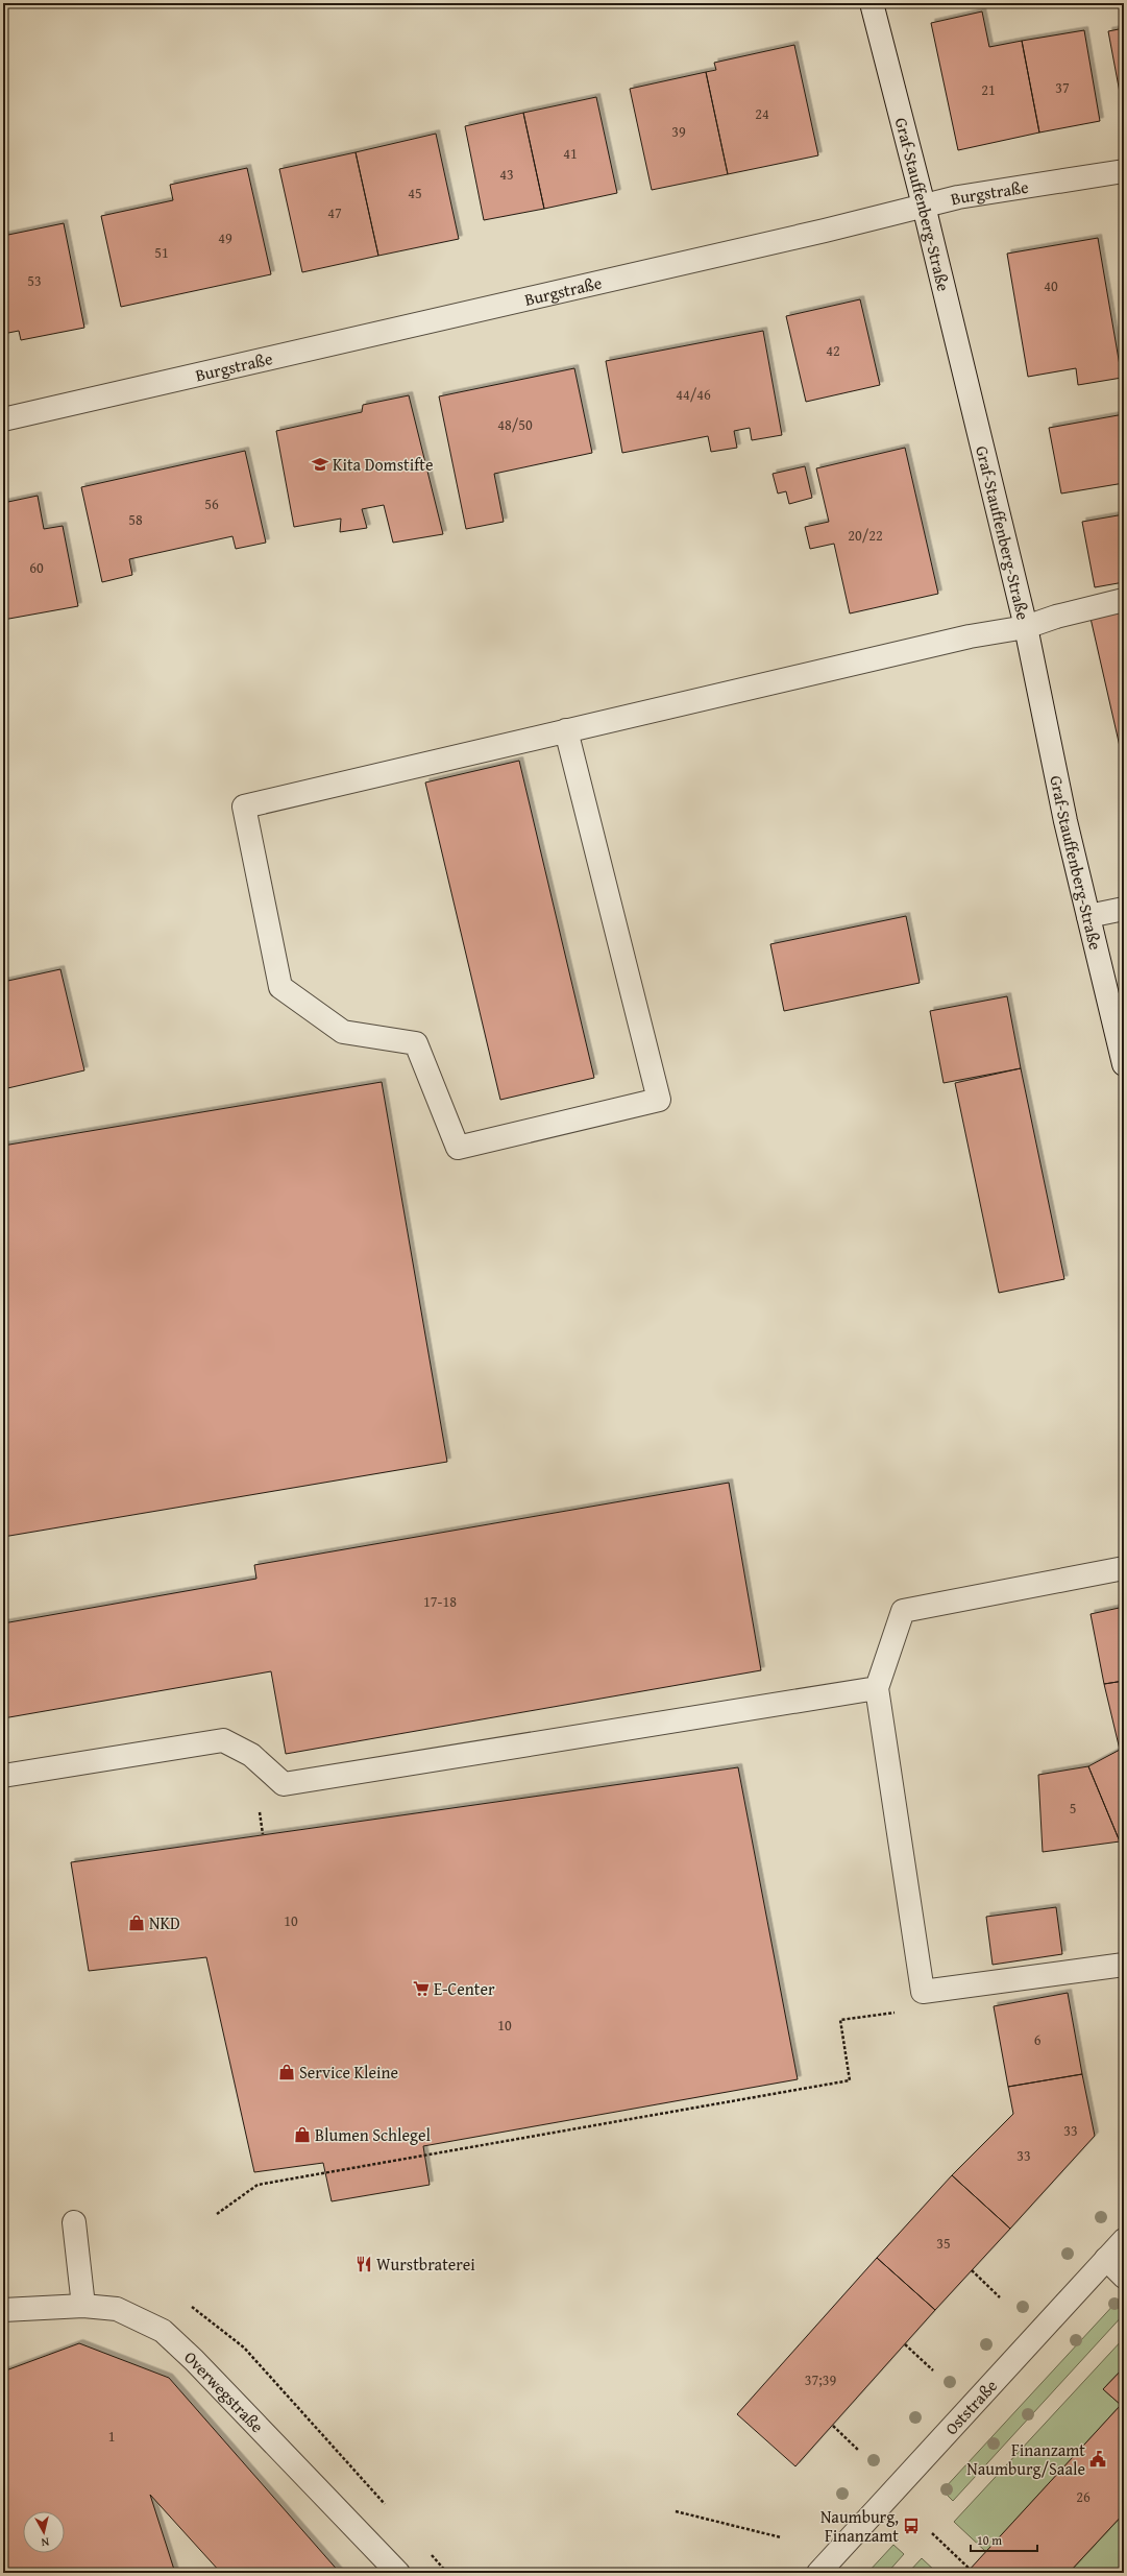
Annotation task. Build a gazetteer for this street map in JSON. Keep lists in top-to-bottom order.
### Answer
{
  "streets": {
    "street": [
      "Burgstraße",
      "Graf-Stauffenberg-Straße",
      "Overwegstraße",
      "Oststraße"
    ]
  },
  "crossings": [
    ["Burgstraße", "Graf-Stauffenberg-Straße"]
  ],
  "places": {
    "school or university": ["Kita Domstifte"],
    "shop": ["NKD", "Service Kleine", "Blumen Schlegel"],
    "supermarket": ["E-Center"],
    "restaurant": ["Wurstbraterei"],
    "public building": ["Finanzamt Naumburg/Saale"],
    "bus stop": ["Naumburg, Finanzamt"]
  },
  "house_numbers": [
    "37",
    "21",
    "24",
    "39",
    "41",
    "43",
    "45",
    "47",
    "49",
    "51",
    "53",
    "40",
    "42",
    "44/46",
    "48/50",
    "56",
    "58",
    "20/22",
    "60",
    "17-18",
    "5",
    "10",
    "10",
    "6",
    "33",
    "33",
    "35",
    "37;39",
    "1",
    "26"
  ],
  "scale_bar": "10 m",
  "north": "bottom"
}
